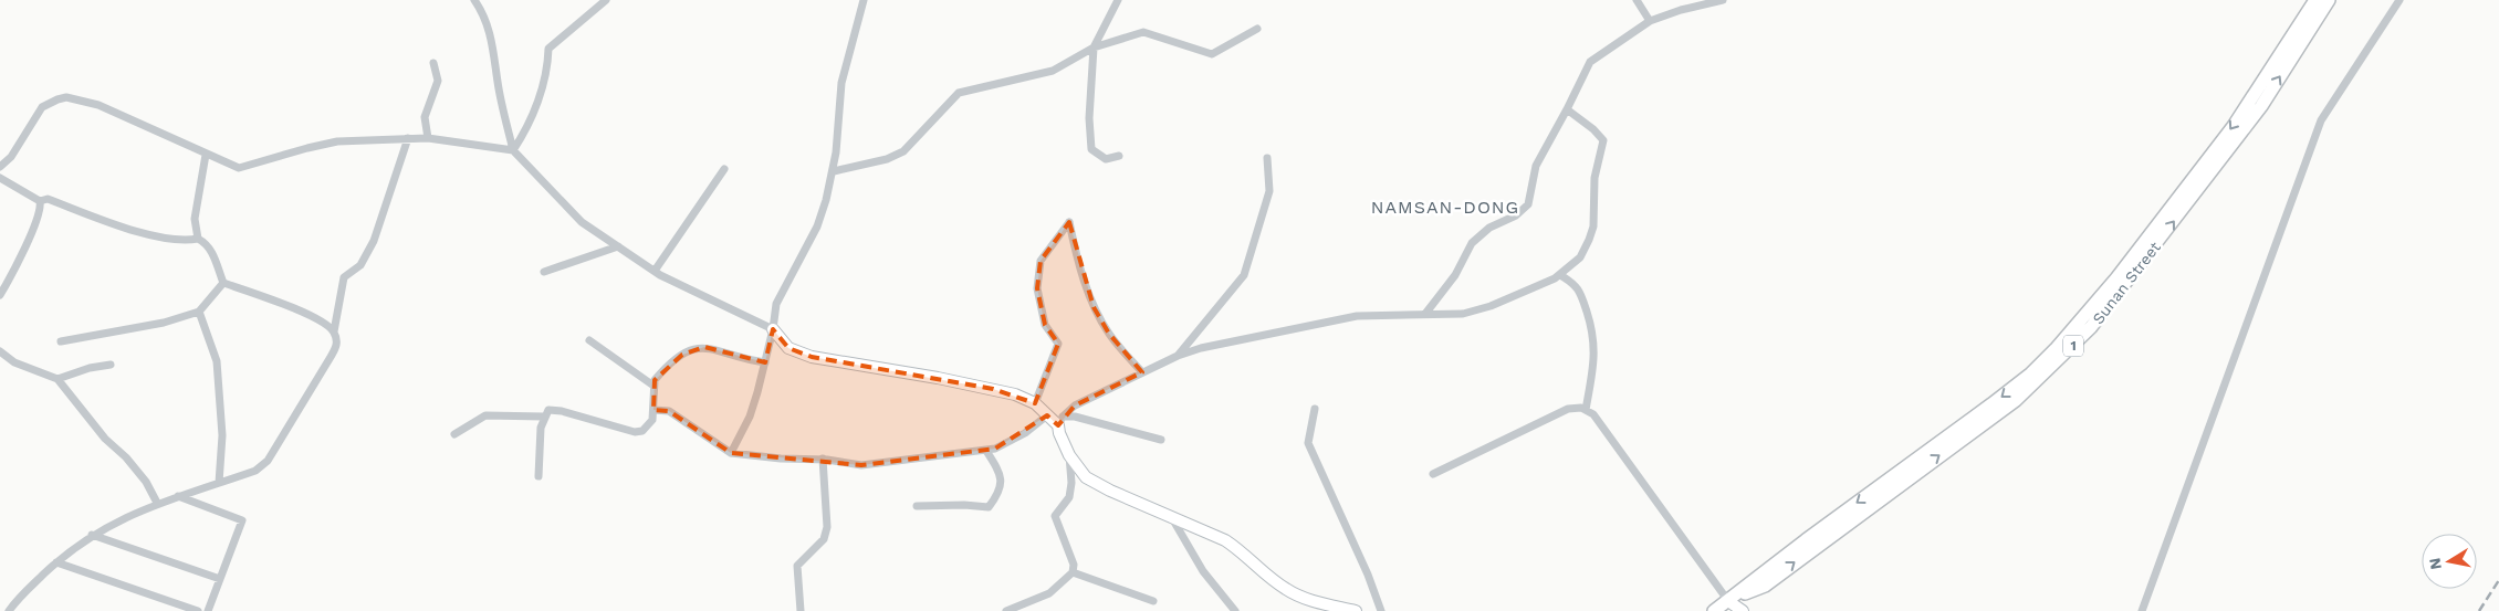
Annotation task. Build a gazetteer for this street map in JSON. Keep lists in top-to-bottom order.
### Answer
{
  "streets": {
    "main road": ["Sunan Street", "1"]
  },
  "districts": ["NAMSAN-DONG"],
  "north": "left"
}
